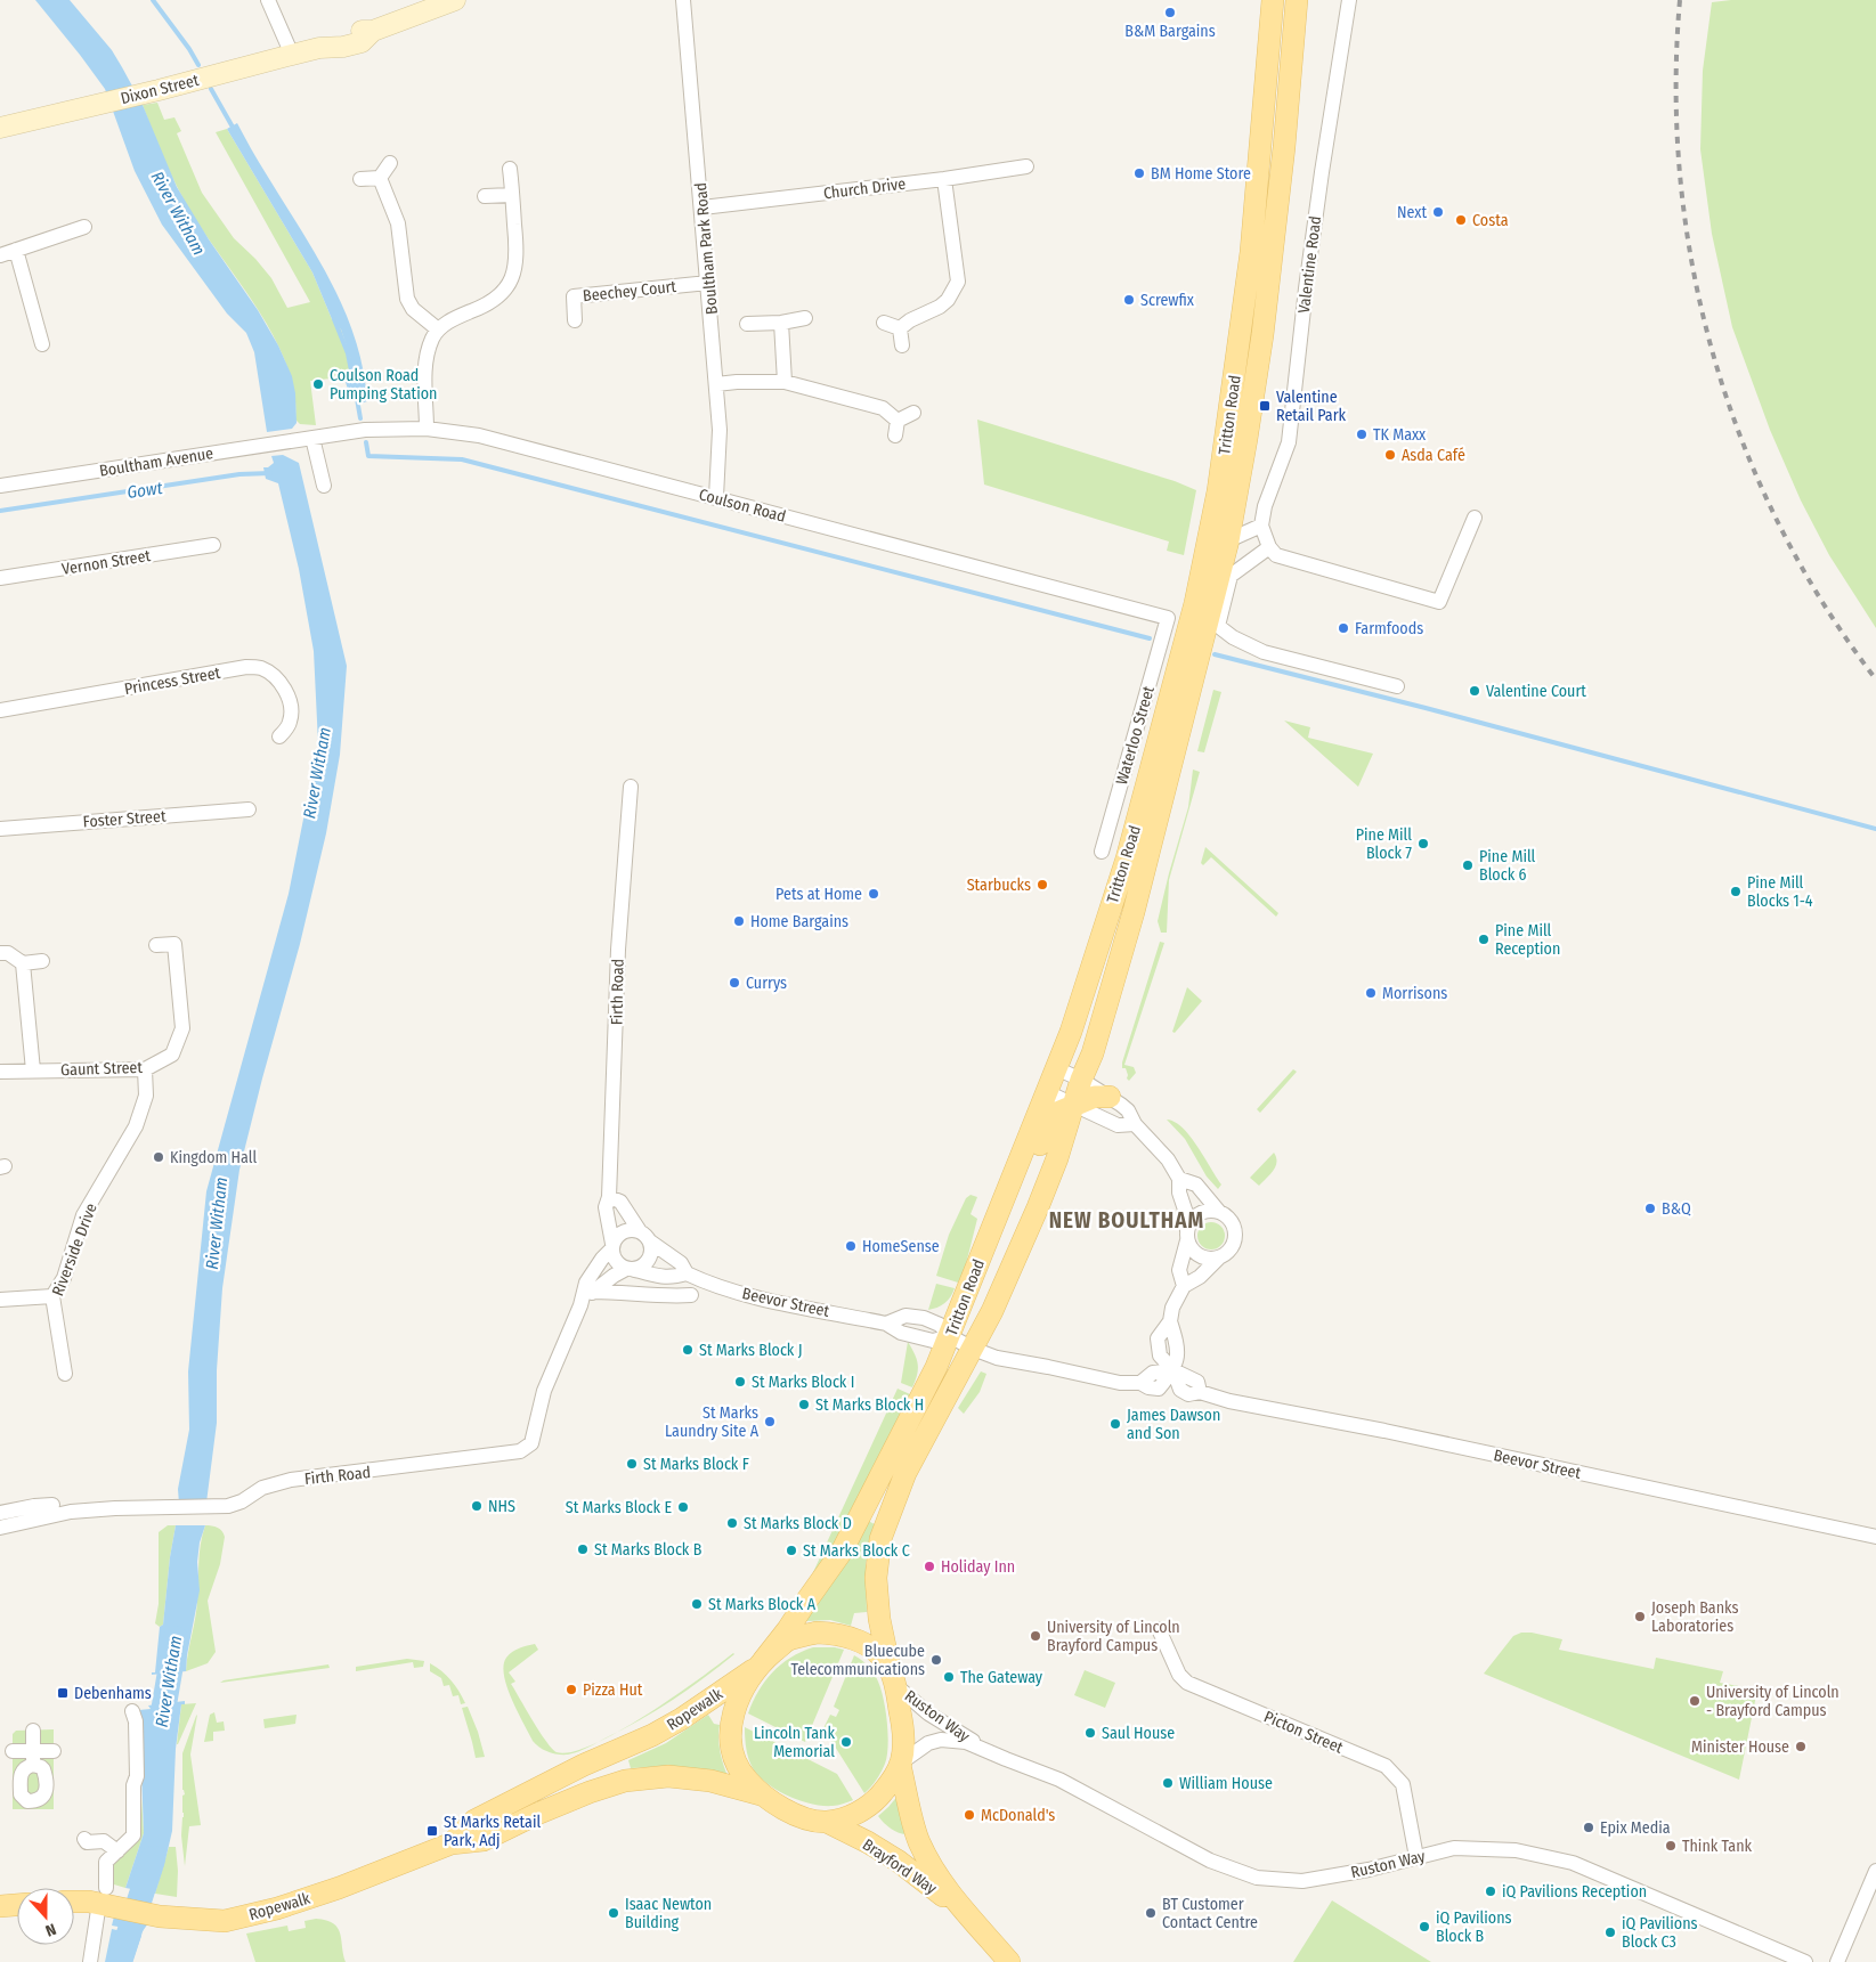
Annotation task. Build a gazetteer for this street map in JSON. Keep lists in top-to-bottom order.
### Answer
{
  "streets": {
    "main road": ["Tritton Road", "Ropewalk", "Brayford Way"],
    "street": [
      "Dixon Street",
      "Church Drive",
      "Boultham Park Road",
      "Valentine Road",
      "Beechey Court",
      "Boultham Avenue",
      "Coulson Road",
      "Vernon Street",
      "Princess Street",
      "Waterloo Street",
      "Foster Street",
      "Firth Road",
      "Gaunt Street",
      "Riverside Drive",
      "Beevor Street",
      "Ruston Way",
      "Picton Street"
    ]
  },
  "crossings": [
    ["Church Drive", "Boultham Park Road"],
    ["Boultham Park Road", "Beechey Court"],
    ["Boultham Park Road", "Coulson Road"],
    ["Tritton Road", "Beevor Street"],
    ["Tritton Road", "Ropewalk"],
    ["Tritton Road", "Ruston Way"],
    ["Tritton Road", "Brayford Way"],
    ["Boultham Avenue", "Coulson Road"],
    ["Coulson Road", "Waterloo Street"],
    ["Firth Road", "Beevor Street"],
    ["Gaunt Street", "Riverside Drive"],
    ["Ropewalk", "Ruston Way"],
    ["Ropewalk", "Brayford Way"],
    ["Ruston Way", "Picton Street"],
    ["Ruston Way", "Brayford Way"]
  ],
  "districts": ["NEW BOULTHAM"],
  "water": ["River Witham", "Gowt"],
  "places": {
    "other": [
      "B&M Bargains",
      "BM Home Store",
      "Next",
      "Costa",
      "Screwfix",
      "Coulson Road Pumping Station",
      "TK Maxx",
      "Asda Café",
      "Farmfoods",
      "Valentine Court",
      "Pine Mill Block 7",
      "Pine Mill Block 6",
      "Starbucks",
      "Pine Mill Blocks 1-4",
      "Pets at Home",
      "Home Bargains",
      "Pine Mill Reception",
      "Currys",
      "Morrisons",
      "Kingdom Hall",
      "B&Q",
      "HomeSense",
      "St Marks Block J",
      "St Marks Block I",
      "St Marks Block H",
      "St Marks Laundry Site A",
      "James Dawson and Son",
      "St Marks Block F",
      "NHS",
      "St Marks Block E",
      "St Marks Block D",
      "St Marks Block B",
      "St Marks Block C",
      "Holiday Inn",
      "St Marks Block A",
      "Joseph Banks Laboratories",
      "University of Lincoln Brayford Campus",
      "Bluecube Telecommunications",
      "The Gateway",
      "Pizza Hut",
      "University of Lincoln - Brayford Campus",
      "Saul House",
      "Lincoln Tank Memorial",
      "Minister House",
      "William House",
      "McDonald's",
      "Epix Media",
      "Think Tank",
      "iQ Pavilions Reception",
      "Isaac Newton Building",
      "BT Customer Contact Centre",
      "iQ Pavilions Block B",
      "iQ Pavilions Block C3"
    ],
    "transit": ["Valentine Retail Park", "Debenhams", "St Marks Retail Park, Adj"]
  },
  "north": "bottom"
}
